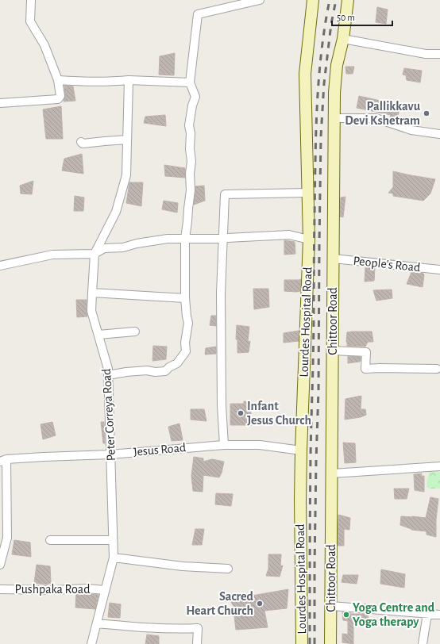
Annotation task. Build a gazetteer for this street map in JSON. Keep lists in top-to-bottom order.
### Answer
{
  "streets": {
    "main road": ["Chittoor Road", "Lourdes Hospital Road"],
    "street": [
      "People's Road",
      "Peter Correya Road",
      "Jesus Road",
      "Pushpaka Road"
    ]
  },
  "crossings": [
    ["People's Road", "Chittoor Road"],
    ["Lourdes Hospital Road", "Jesus Road"],
    ["Peter Correya Road", "Jesus Road"],
    ["Peter Correya Road", "Pushpaka Road"]
  ],
  "places": [
    "Pallikkavu Devi Kshetram",
    "Infant Jesus Church",
    "Sacred Heart Church",
    "Yoga Centre and Yoga therapy"
  ],
  "scale_bar": "50 m"
}
